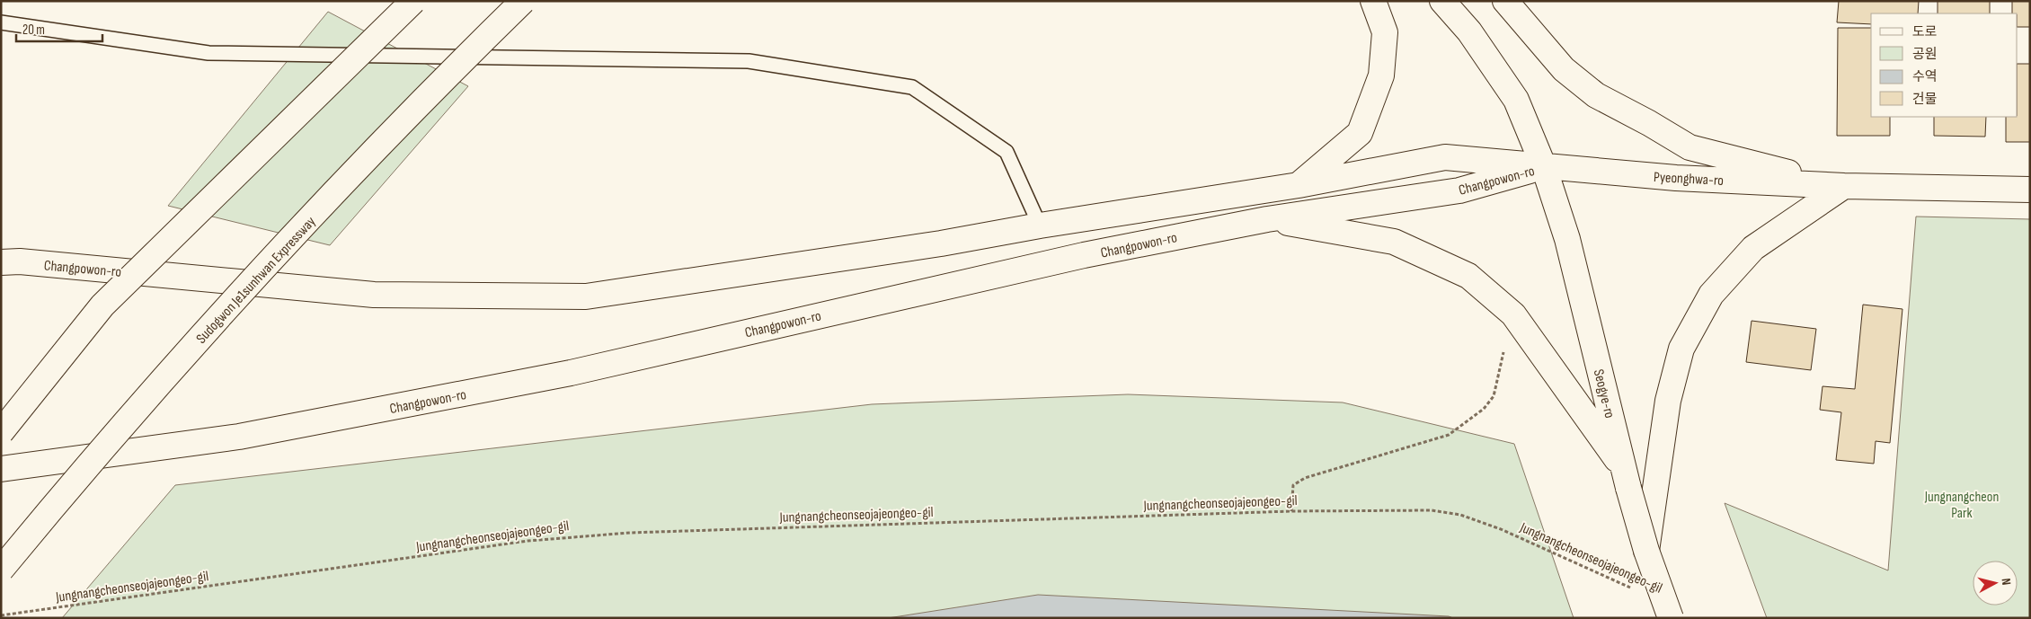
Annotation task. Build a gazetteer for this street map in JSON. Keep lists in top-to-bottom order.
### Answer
{
  "streets": {
    "main road": [
      "Pyeonghwa-ro",
      "Changpowon-ro",
      "Sudogwon Je1sunhwan Expressway",
      "Seogye-ro"
    ],
    "path": ["Jungnangcheonseojajeongeo-gil"]
  },
  "crossings": [
    ["Pyeonghwa-ro", "Changpowon-ro"],
    ["Pyeonghwa-ro", "Seogye-ro"],
    ["Changpowon-ro", "Seogye-ro"]
  ],
  "parks": ["Jungnangcheon Park"],
  "legend": [
    "도로",
    "공원",
    "수역",
    "건물"
  ],
  "scale_bar": "20 m",
  "north": "right"
}
